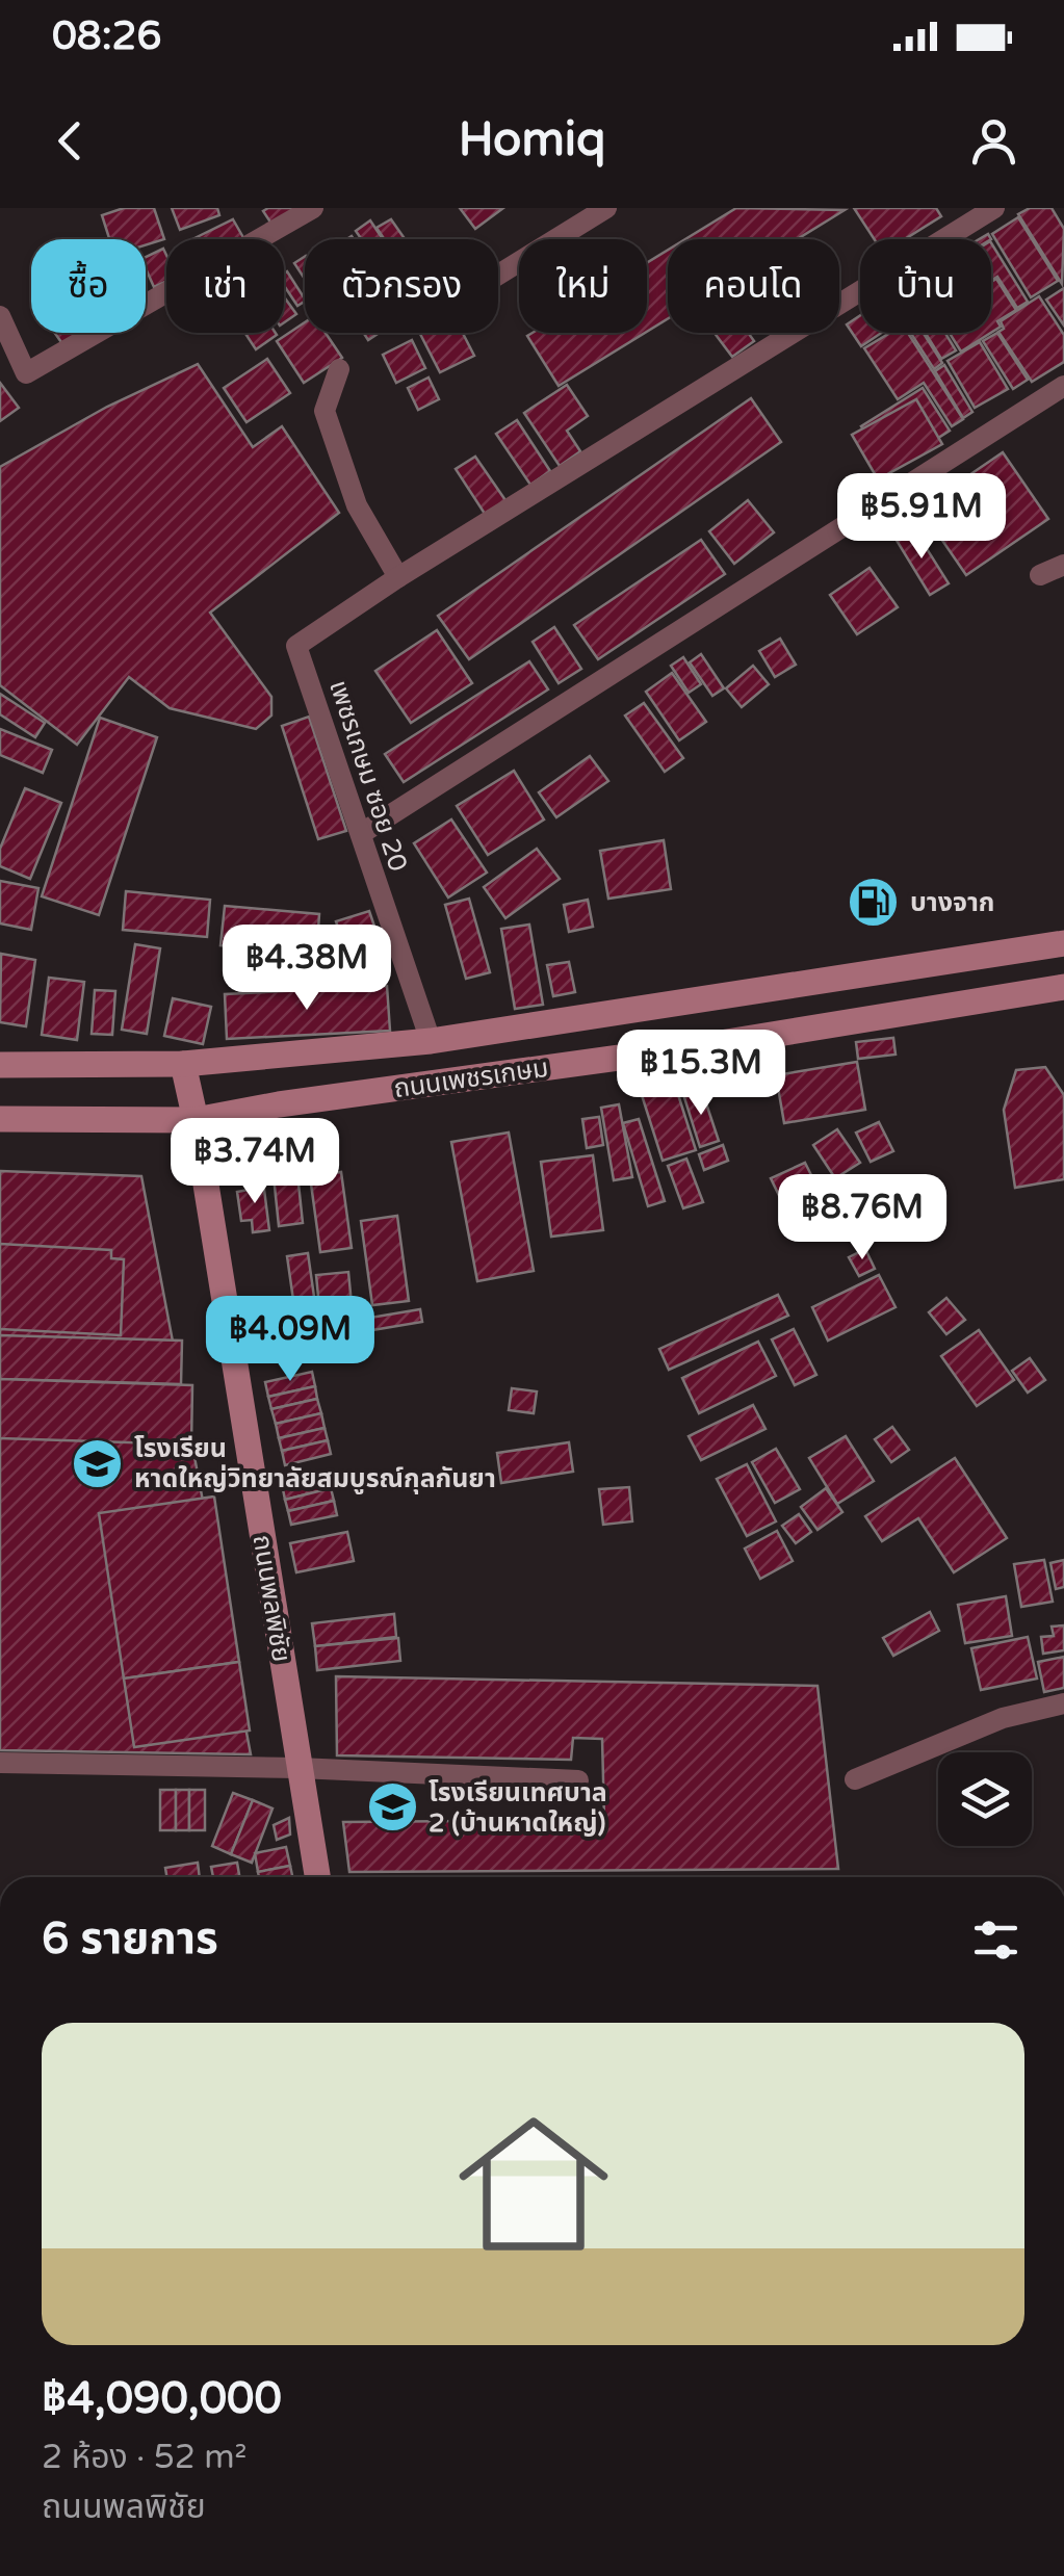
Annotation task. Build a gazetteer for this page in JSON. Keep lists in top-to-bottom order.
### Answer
{
  "streets": {
    "main road": ["ถนนเพชรเกษม", "ถนนพลพิชัย"],
    "street": ["เพชรเกษม ซอย 20"]
  },
  "crossings": [
    ["เพชรเกษม ซอย 20", "ถนนเพชรเกษม"],
    ["ถนนเพชรเกษม", "ถนนพลพิชัย"]
  ],
  "places": {
    "fuel station": ["บางจาก"],
    "school or university": ["โรงเรียน หาดใหญ่วิทยาลัยสมบูรณ์กุลกันยา", "โรงเรียนเทศบาล 2 (บ้านหาดใหญ่)"]
  },
  "page": {
    "status": "08:26",
    "header": "Homiq",
    "chip": [
      "ซื้อ",
      "เช่า",
      "ตัวกรอง",
      "ใหม่",
      "คอนโด",
      "บ้าน"
    ],
    "price": [
      "฿5.91M",
      "฿4.38M",
      "฿15.3M",
      "฿3.74M",
      "฿8.76M",
      "฿4.09M"
    ],
    "heading": "6 รายการ",
    "list": [
      {
        "name": "฿4,090,000",
        "note": "2 ห้อง · 52 m² · ถนนพลพิชัย"
      }
    ]
  }
}
